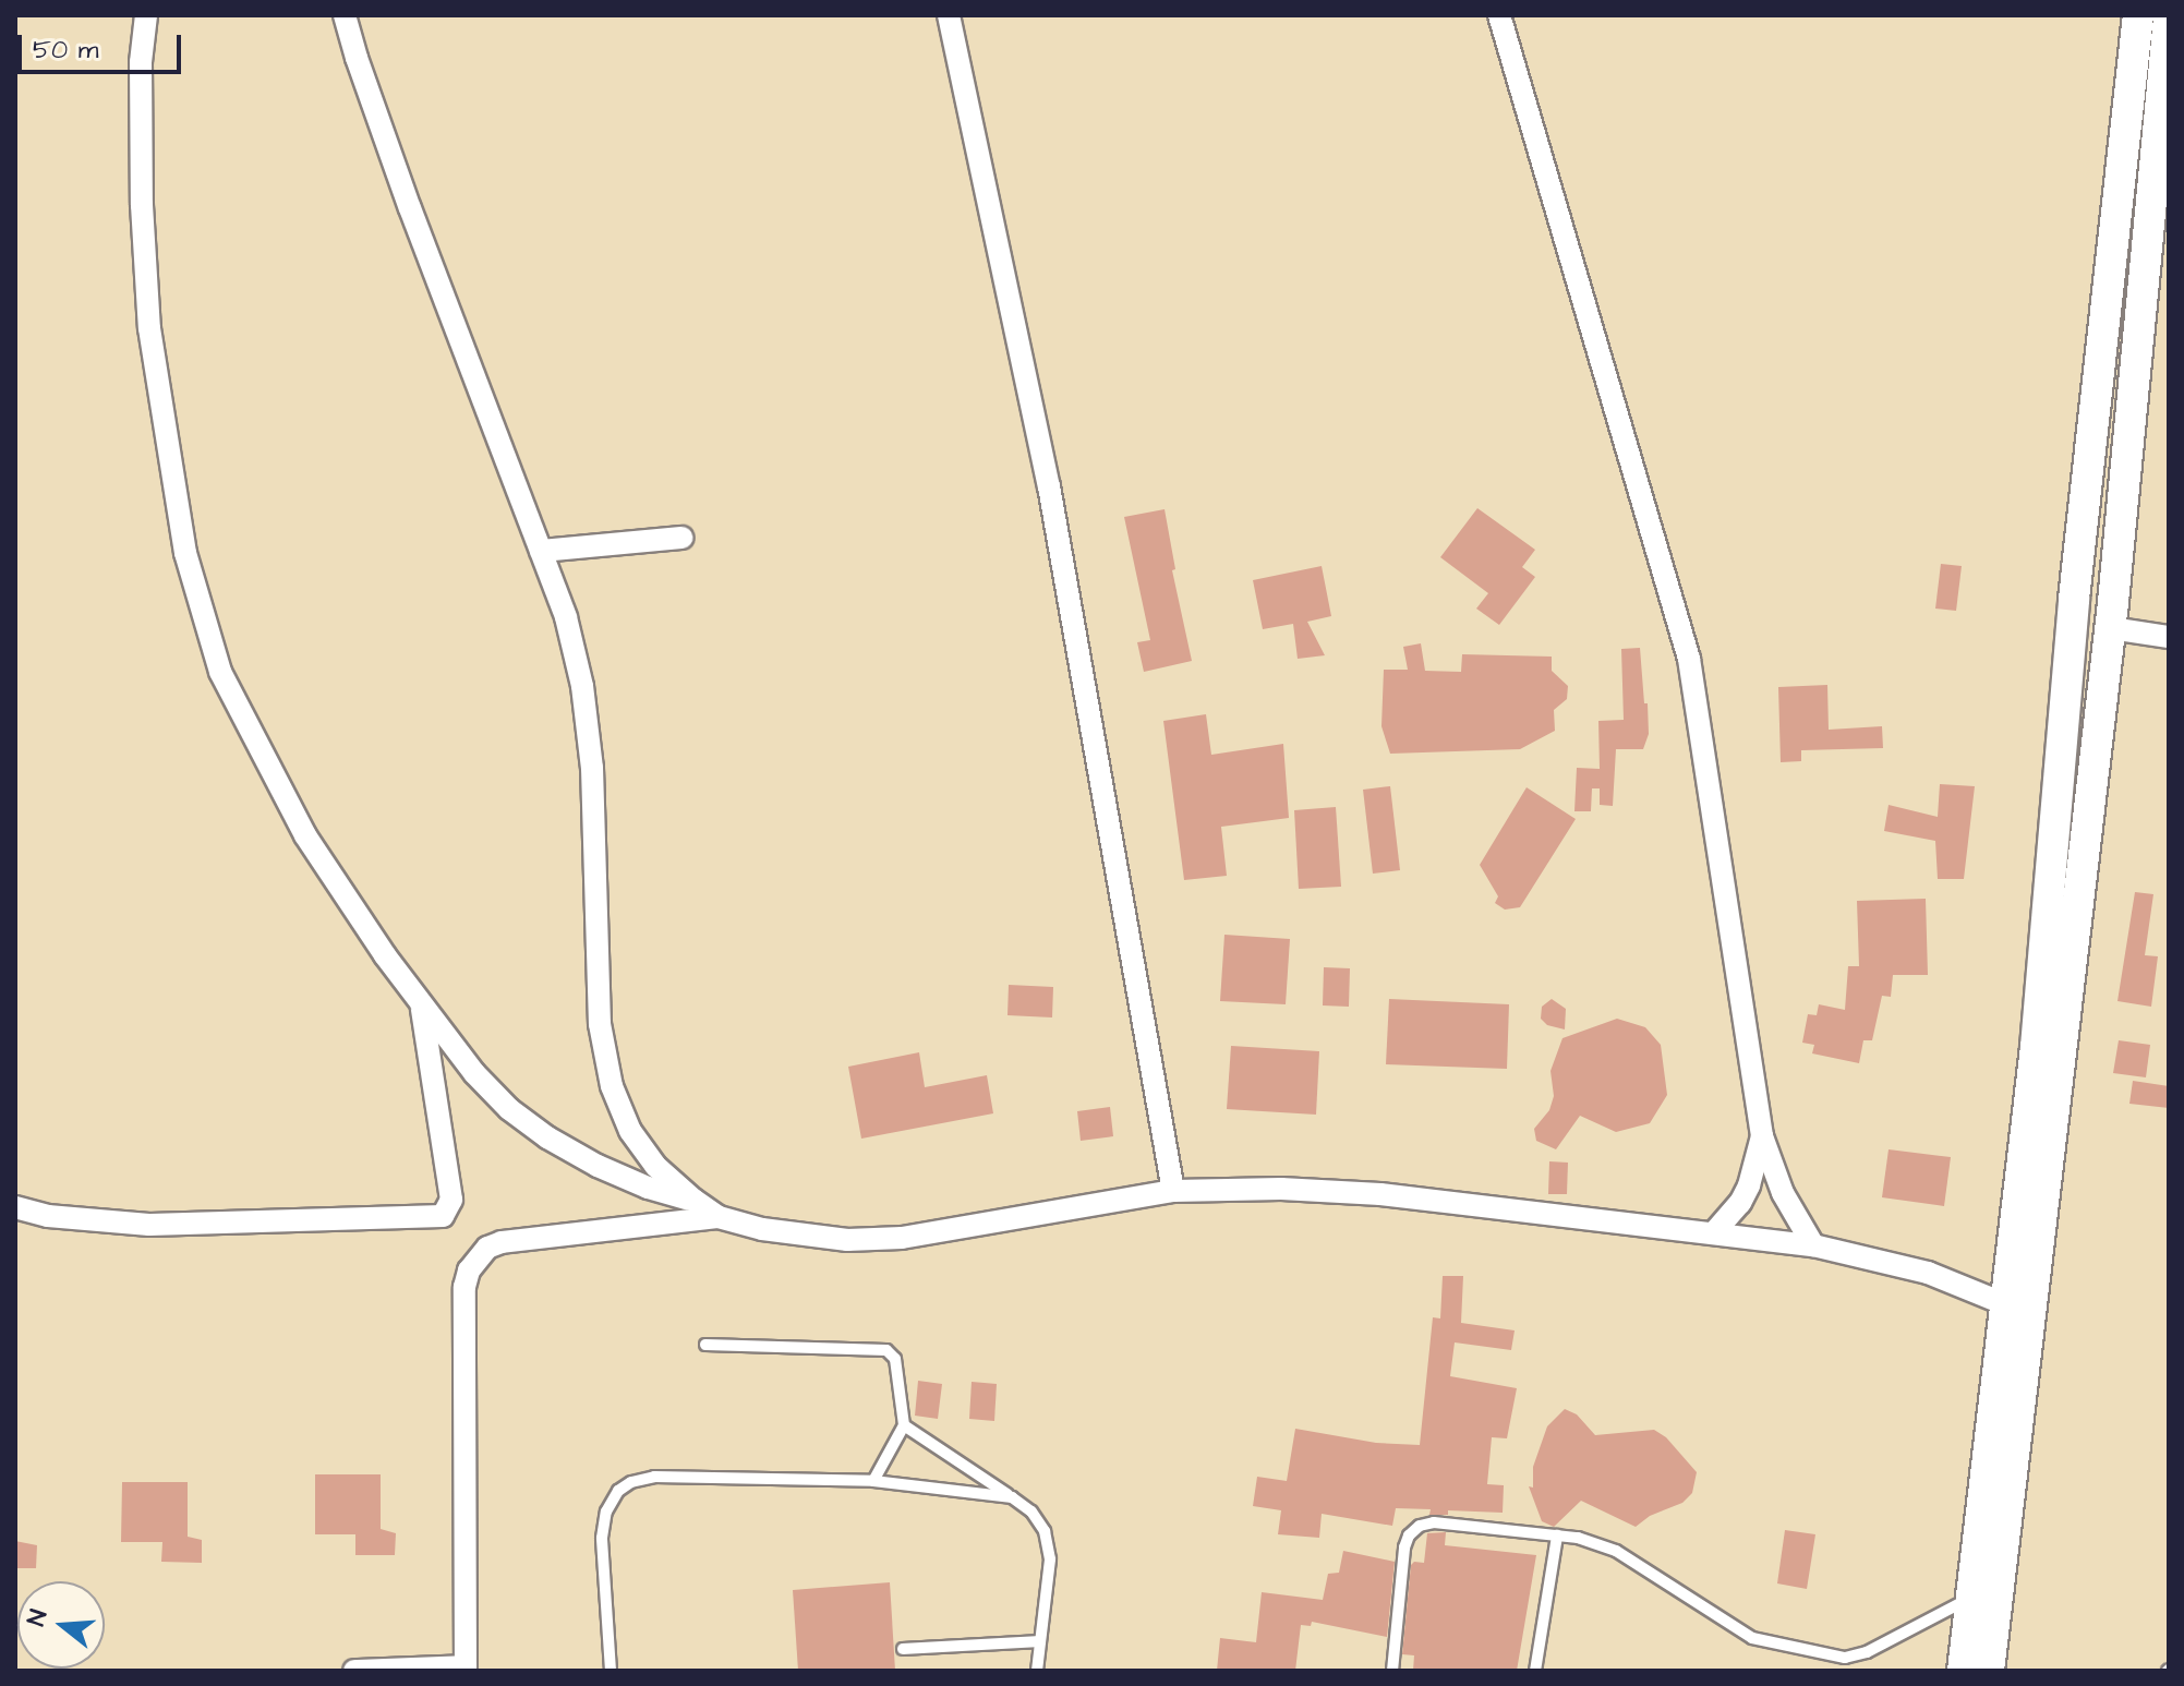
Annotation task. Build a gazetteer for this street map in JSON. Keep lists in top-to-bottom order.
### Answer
{
  "scale_bar": "50 m",
  "north": "left"
}
